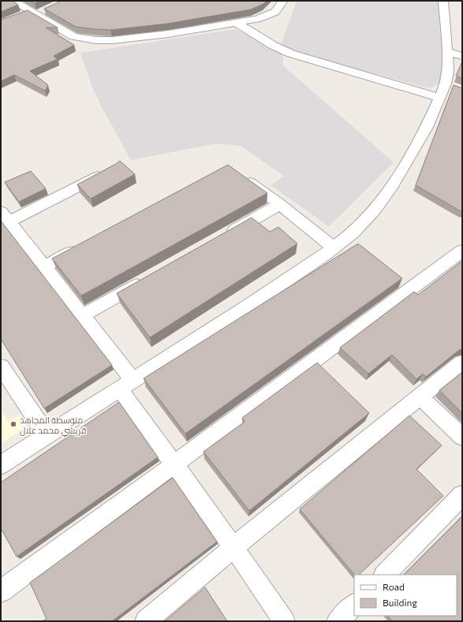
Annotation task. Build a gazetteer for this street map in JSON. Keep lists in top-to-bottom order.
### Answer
{
  "places": ["متوسطة المجاهد قريشي محمد علال"],
  "legend": ["Road", "Building"]
}
